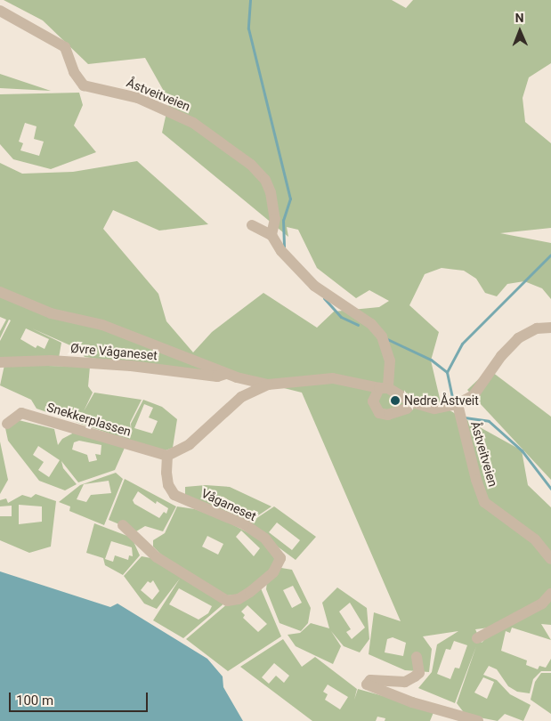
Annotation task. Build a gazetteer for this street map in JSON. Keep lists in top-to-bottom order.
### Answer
{
  "streets": {
    "street": [
      "Åstveitveien",
      "Øvre Våganeset",
      "Snekkerplassen",
      "Våganeset"
    ]
  },
  "crossings": [
    ["Snekkerplassen", "Våganeset"]
  ],
  "places": ["Nedre Åstveit"],
  "scale_bar": "100 m",
  "north": "top"
}
